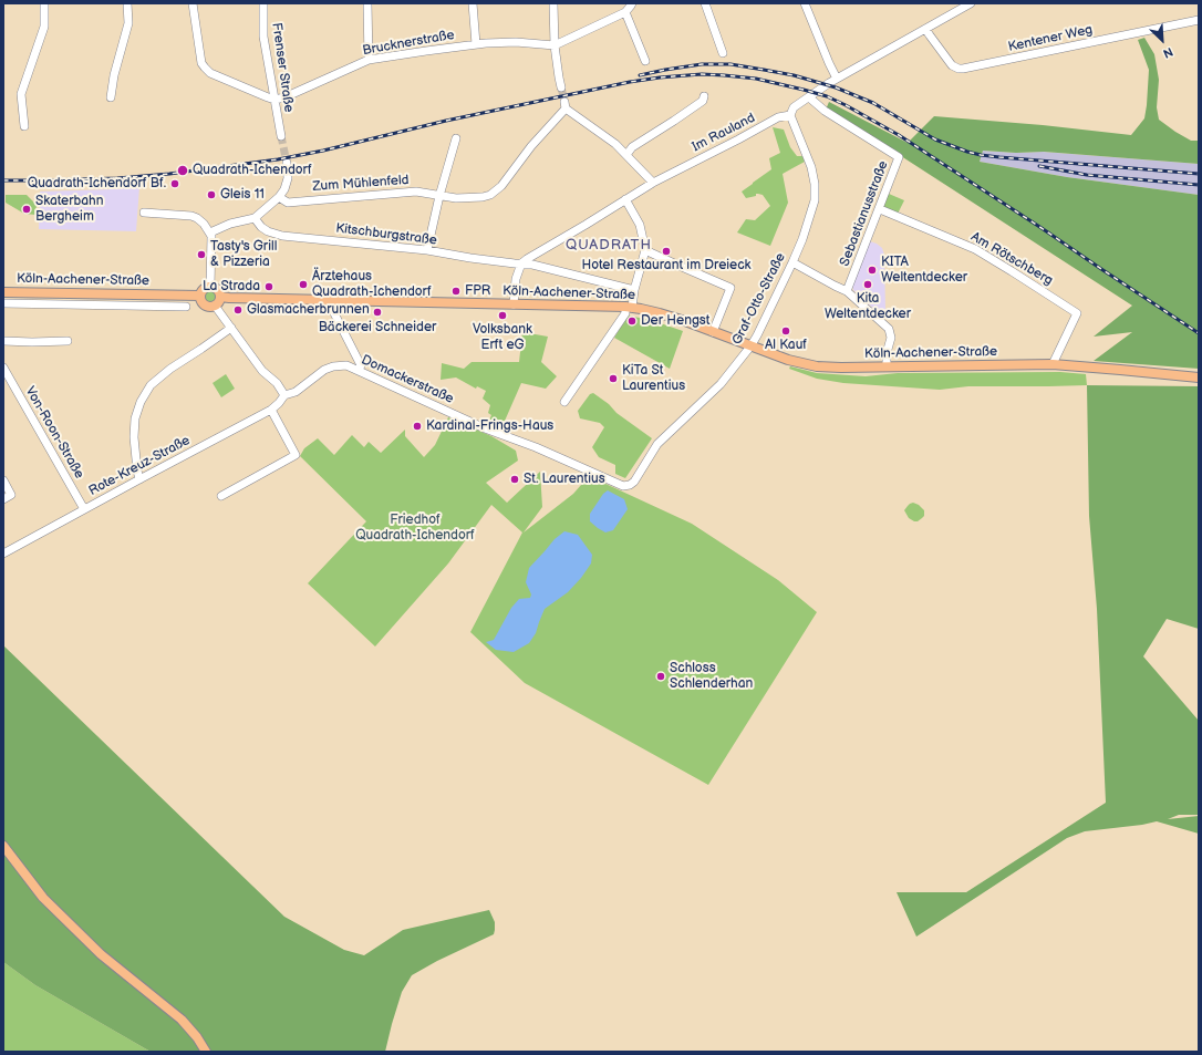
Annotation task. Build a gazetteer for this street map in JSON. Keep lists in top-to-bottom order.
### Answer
{
  "streets": {
    "main road": ["Köln-Aachener-Straße"],
    "street": [
      "Kentener Weg",
      "Brucknerstraße",
      "Frenser Straße",
      "Im Rauland",
      "Zum Mühlenfeld",
      "Sebastianusstraße",
      "Kitschburgstraße",
      "Am Rötschberg",
      "Graf-Otto-Straße",
      "Domackerstraße",
      "Von-Roon-Straße",
      "Rote-Kreuz-Straße"
    ]
  },
  "crossings": [
    ["Kentener Weg", "Im Rauland"],
    ["Brucknerstraße", "Frenser Straße"],
    ["Im Rauland", "Sebastianusstraße"],
    ["Im Rauland", "Kitschburgstraße"],
    ["Im Rauland", "Graf-Otto-Straße"],
    ["Sebastianusstraße", "Am Rötschberg"],
    ["Am Rötschberg", "Köln-Aachener-Straße"],
    ["Köln-Aachener-Straße", "Graf-Otto-Straße"],
    ["Graf-Otto-Straße", "Domackerstraße"],
    ["Domackerstraße", "Rote-Kreuz-Straße"],
    ["Von-Roon-Straße", "Rote-Kreuz-Straße"]
  ],
  "districts": ["QUADRATH"],
  "parks": ["Friedhof Quadrath-Ichendorf"],
  "places": [
    "Quadrath-Ichendorf",
    "Quadrath-Ichendorf Bf.",
    "Gleis 11",
    "Skaterbahn Bergheim",
    "Hotel Restaurant im Dreieck",
    "Tasty's Grill & Pizzeria",
    "KITA Weltentdecker",
    "Ärztehaus Quadrath-Ichendorf",
    "Kita Weltentdecker",
    "La Strada",
    "FPR",
    "Glasmacherbrunnen",
    "Bäckerei Schneider",
    "Volksbank Erft eG",
    "Der Hengst",
    "Al Kauf",
    "KiTa St Laurentius",
    "Kardinal-Frings-Haus",
    "St. Laurentius",
    "Schloss Schlenderhan"
  ],
  "north": "bottom right"
}
